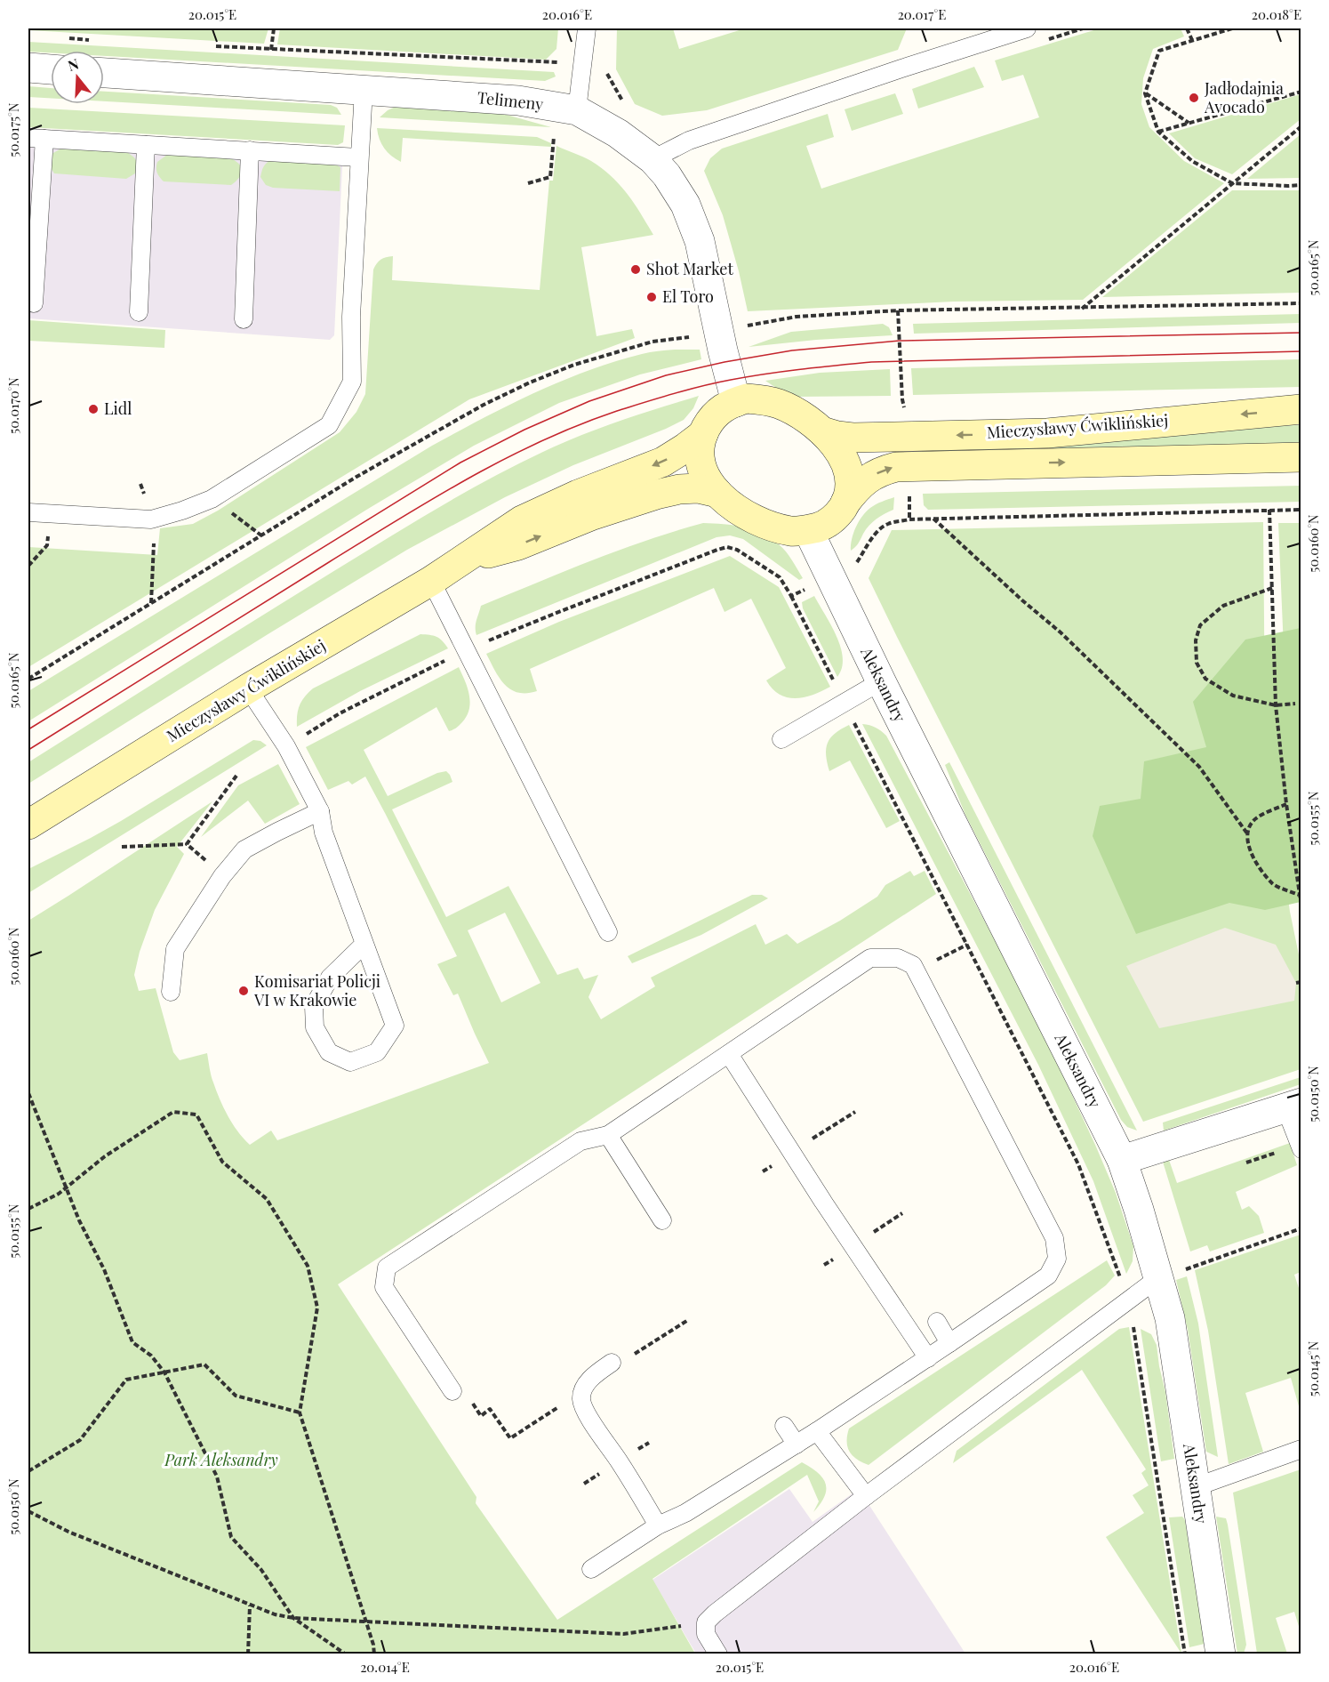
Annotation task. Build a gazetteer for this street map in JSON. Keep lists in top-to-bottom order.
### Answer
{
  "streets": {
    "street": ["Telimeny", "Mieczysławy Ćwiklińskiej", "Aleksandry"]
  },
  "crossings": [
    ["Telimeny", "Mieczysławy Ćwiklińskiej"],
    ["Telimeny", "Aleksandry"],
    ["Mieczysławy Ćwiklińskiej", "Aleksandry"]
  ],
  "parks": ["Park Aleksandry"],
  "places": [
    "Jadłodajnia Avocado",
    "Shot Market",
    "El Toro",
    "Lidl",
    "Komisariat Policji VI w Krakowie"
  ],
  "north": "top",
  "coordinates": [
    "20.015°E",
    "20.016°E",
    "20.017°E",
    "20.018°E",
    "50.0175°N",
    "50.0165°N",
    "50.0170°N",
    "50.0160°N",
    "50.0155°N",
    "50.0150°N",
    "50.0145°N",
    "20.014°E"
  ]
}
